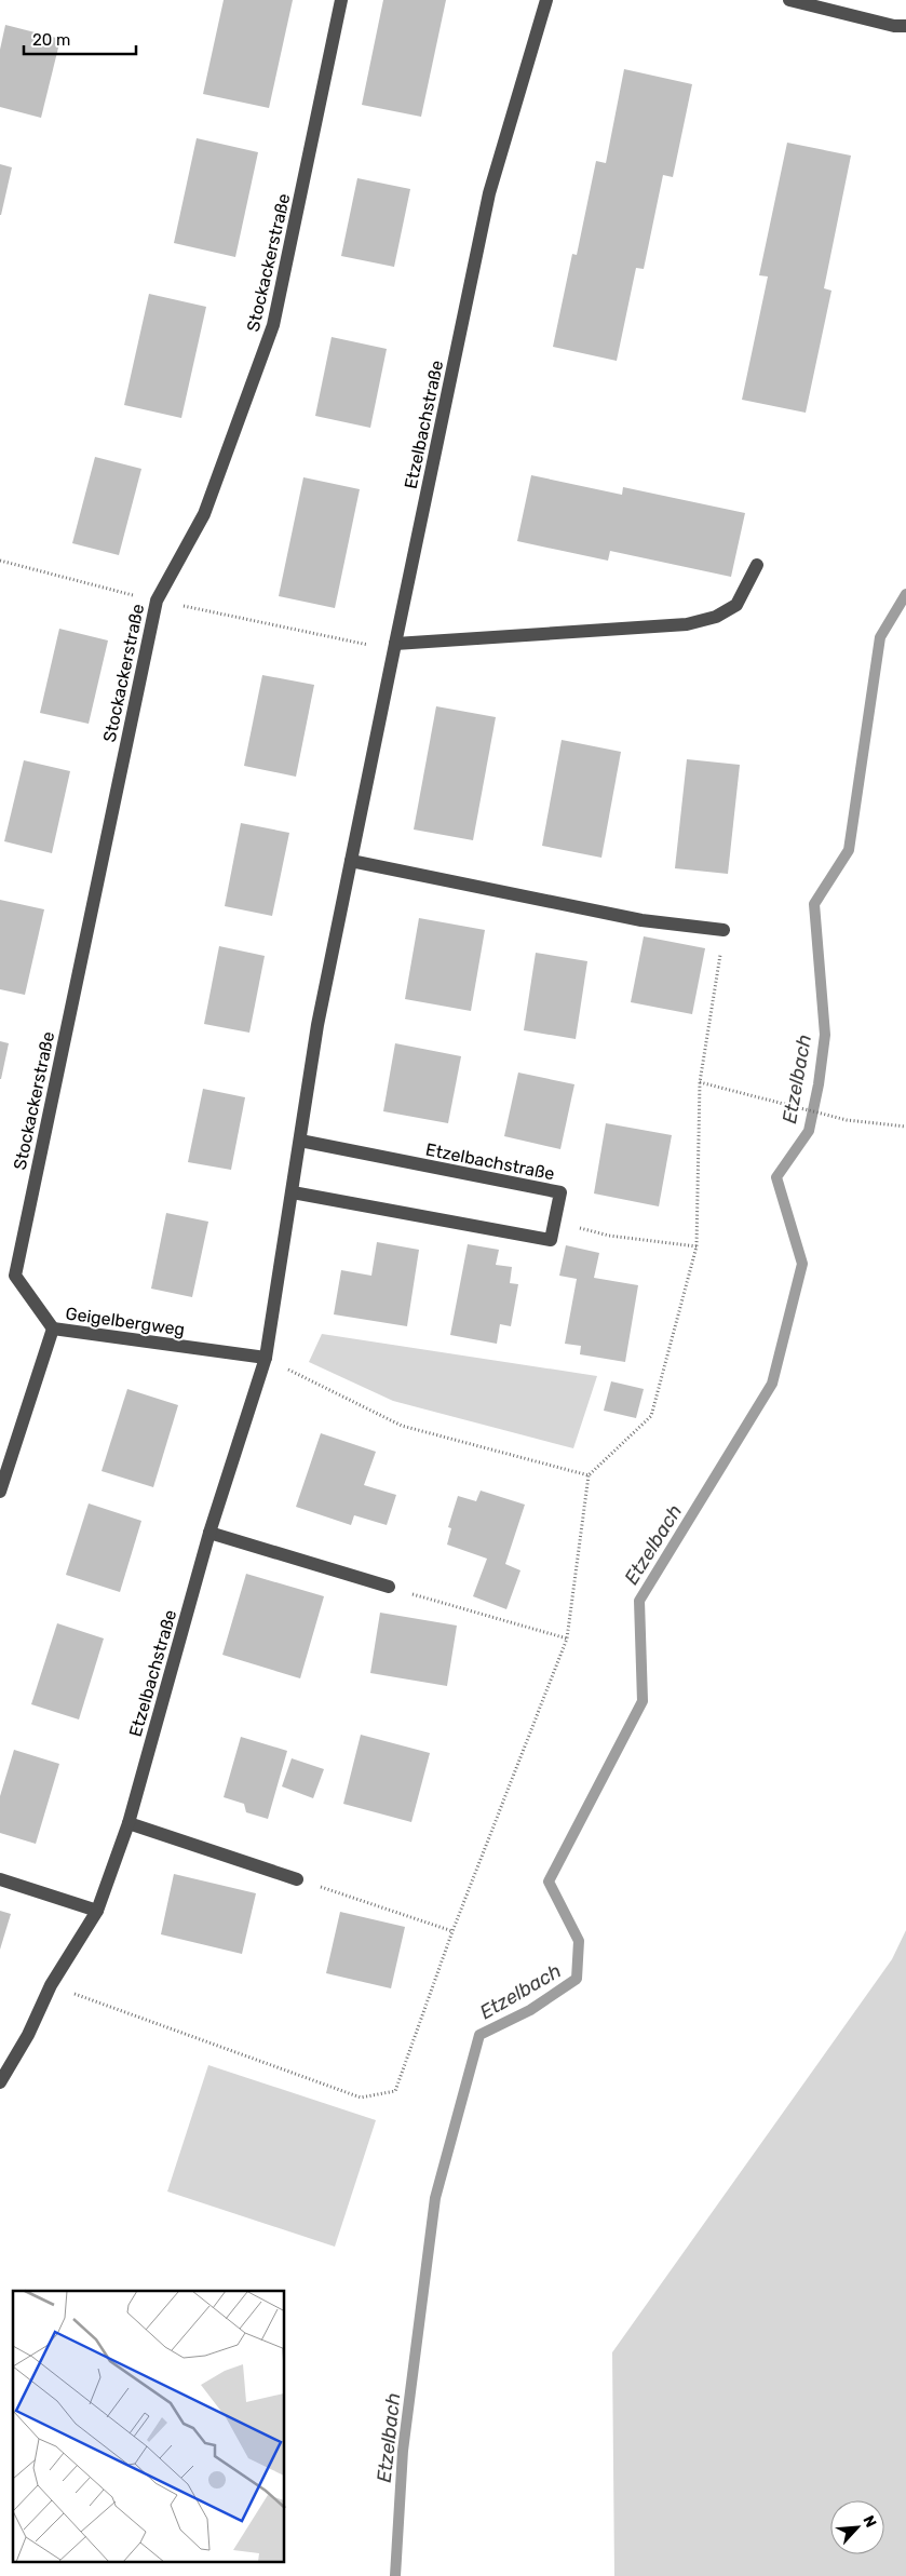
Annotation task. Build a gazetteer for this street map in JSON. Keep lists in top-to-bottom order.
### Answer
{
  "streets": {
    "street": ["Stockackerstraße", "Etzelbachstraße", "Geigelbergweg"]
  },
  "crossings": [
    ["Stockackerstraße", "Geigelbergweg"],
    ["Etzelbachstraße", "Geigelbergweg"]
  ],
  "water": ["Etzelbach"],
  "scale_bar": "20 m",
  "north": "top right"
}
